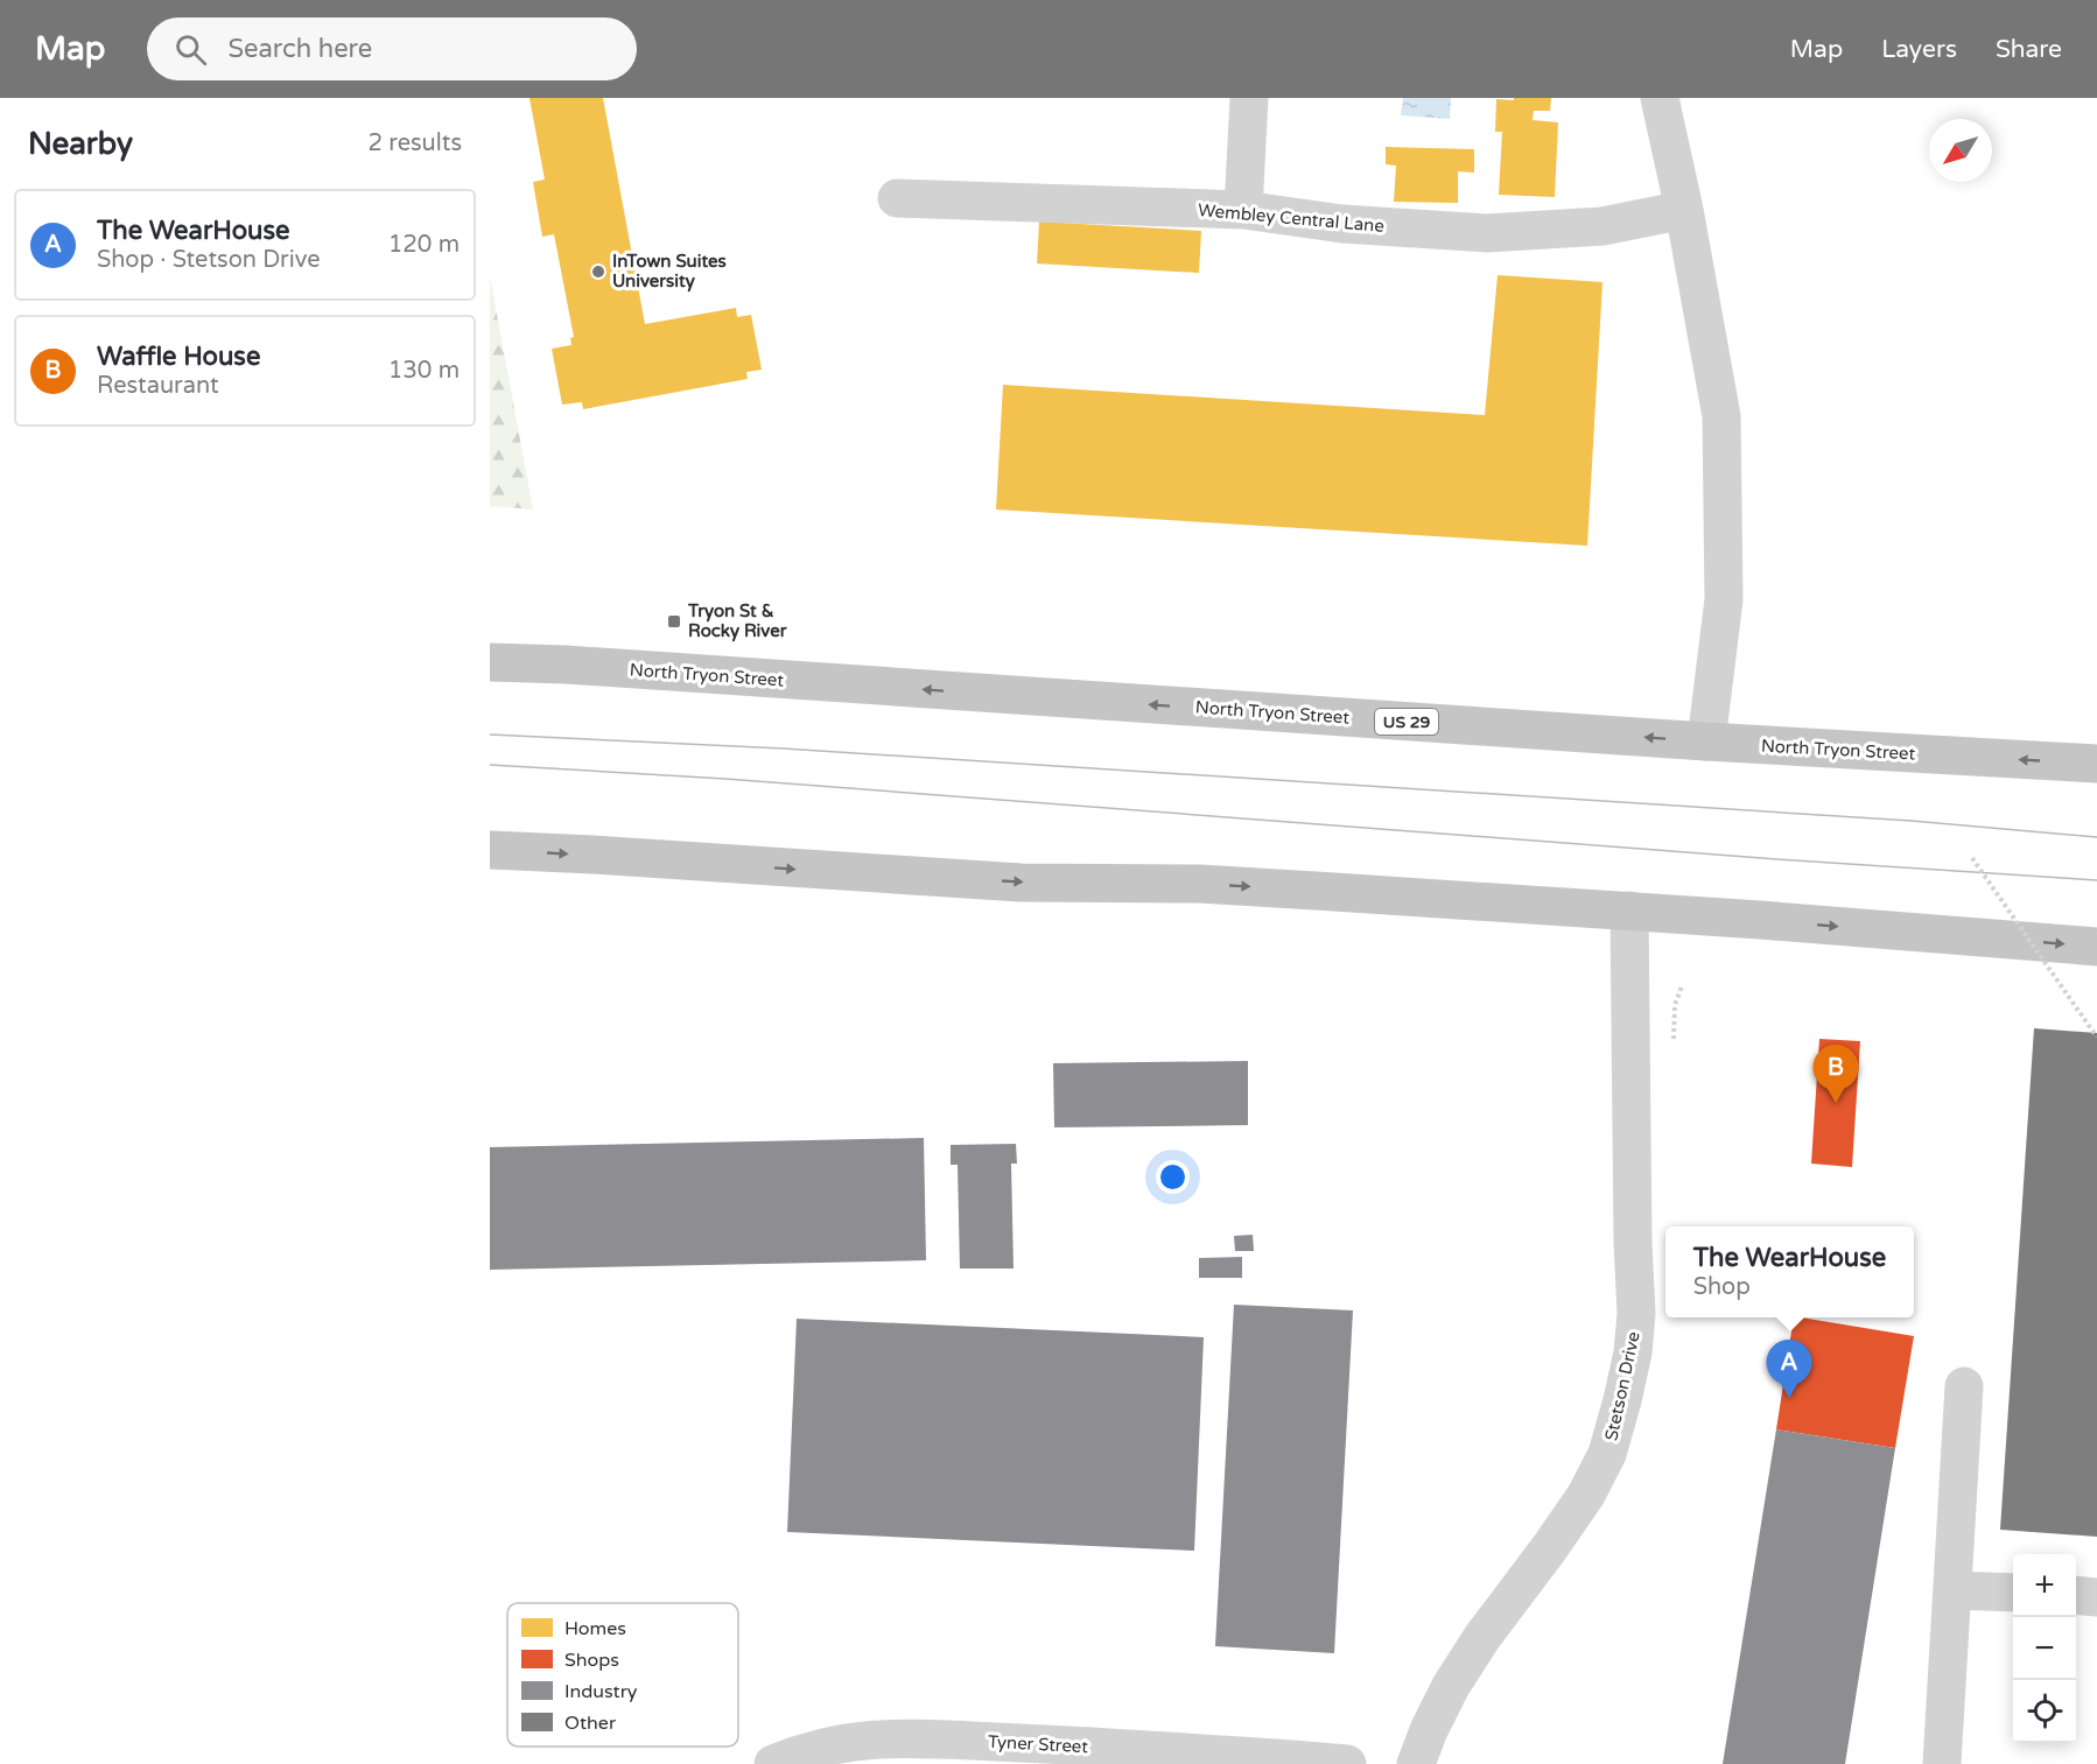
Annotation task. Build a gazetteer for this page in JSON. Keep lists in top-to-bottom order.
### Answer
{
  "streets": {
    "main road": ["North Tryon Street", "US 29"],
    "street": ["Wembley Central Lane", "Stetson Drive", "Tyner Street"]
  },
  "places": {
    "other": ["InTown Suites University"],
    "transit": ["Tryon St & Rocky River"]
  },
  "legend": [
    "Homes",
    "Shops",
    "Industry",
    "Other"
  ],
  "north": "bottom left",
  "page": {
    "header": "Map",
    "search": "Search here",
    "nav": ["Map", "Layers", "Share"],
    "heading": ["Nearby", "2 results"],
    "list": [
      {
        "mark": "A",
        "name": "The WearHouse",
        "note": "Shop · Stetson Drive",
        "value": "120 m"
      },
      {
        "mark": "B",
        "name": "Waffle House",
        "note": "Restaurant",
        "value": "130 m"
      }
    ],
    "pins": ["B", "A"],
    "popup": ["The WearHouse", "Shop"],
    "map_buttons": ["+", "−"]
  }
}
